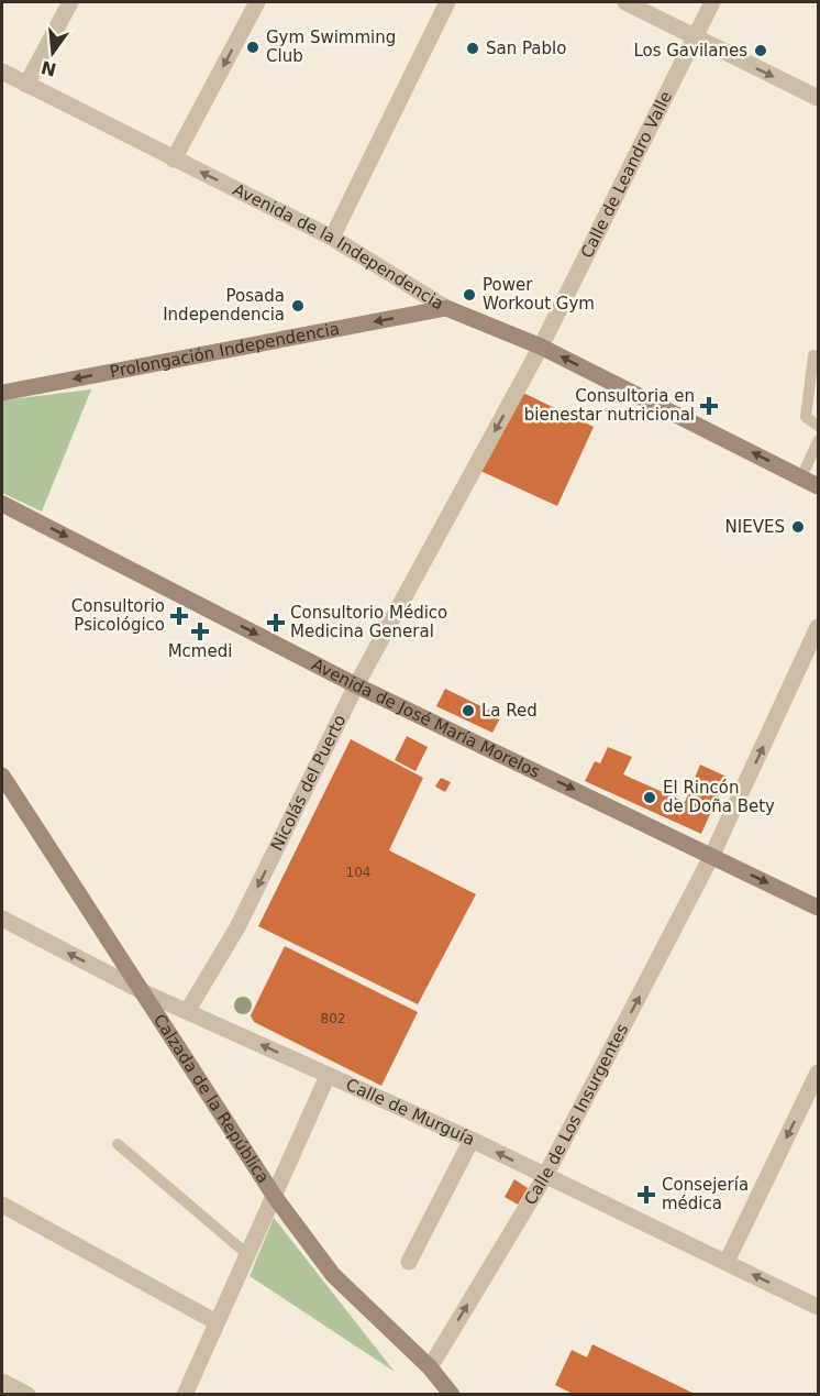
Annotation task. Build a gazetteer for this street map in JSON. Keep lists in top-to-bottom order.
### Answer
{
  "streets": {
    "main road": [
      "Avenida de la Independencia",
      "Prolongación Independencia",
      "Avenida de José María Morelos",
      "Calzada de la República"
    ],
    "street": [
      "Calle de Leandro Valle",
      "Nicolás del Puerto",
      "Calle de Murguía",
      "Calle de Los Insurgentes"
    ]
  },
  "crossings": [
    ["Calle de Leandro Valle", "Avenida de la Independencia"],
    ["Calle de Leandro Valle", "Nicolás del Puerto"],
    ["Avenida de la Independencia", "Prolongación Independencia"],
    ["Avenida de la Independencia", "Nicolás del Puerto"],
    ["Avenida de José María Morelos", "Nicolás del Puerto"],
    ["Avenida de José María Morelos", "Calle de Los Insurgentes"],
    ["Nicolás del Puerto", "Calle de Murguía"],
    ["Calzada de la República", "Calle de Murguía"],
    ["Calzada de la República", "Calle de Los Insurgentes"],
    ["Calle de Murguía", "Calle de Los Insurgentes"]
  ],
  "one_way": [
    "Avenida de la Independencia",
    "Prolongación Independencia",
    "Avenida de José María Morelos",
    "Nicolás del Puerto",
    "Calle de Murguía",
    "Calle de Los Insurgentes"
  ],
  "places": {
    "other": [
      "Gym Swimming Club",
      "San Pablo",
      "Los Gavilanes",
      "Power Workout Gym",
      "Posada Independencia",
      "NIEVES",
      "La Red",
      "El Rincón de Doña Bety"
    ],
    "health": [
      "Consultoria en bienestar nutricional",
      "Consultorio Psicológico",
      "Consultorio Médico Medicina General",
      "Mcmedi",
      "Consejería médica"
    ]
  },
  "house_numbers": ["104", "802"],
  "north": "bottom"
}
